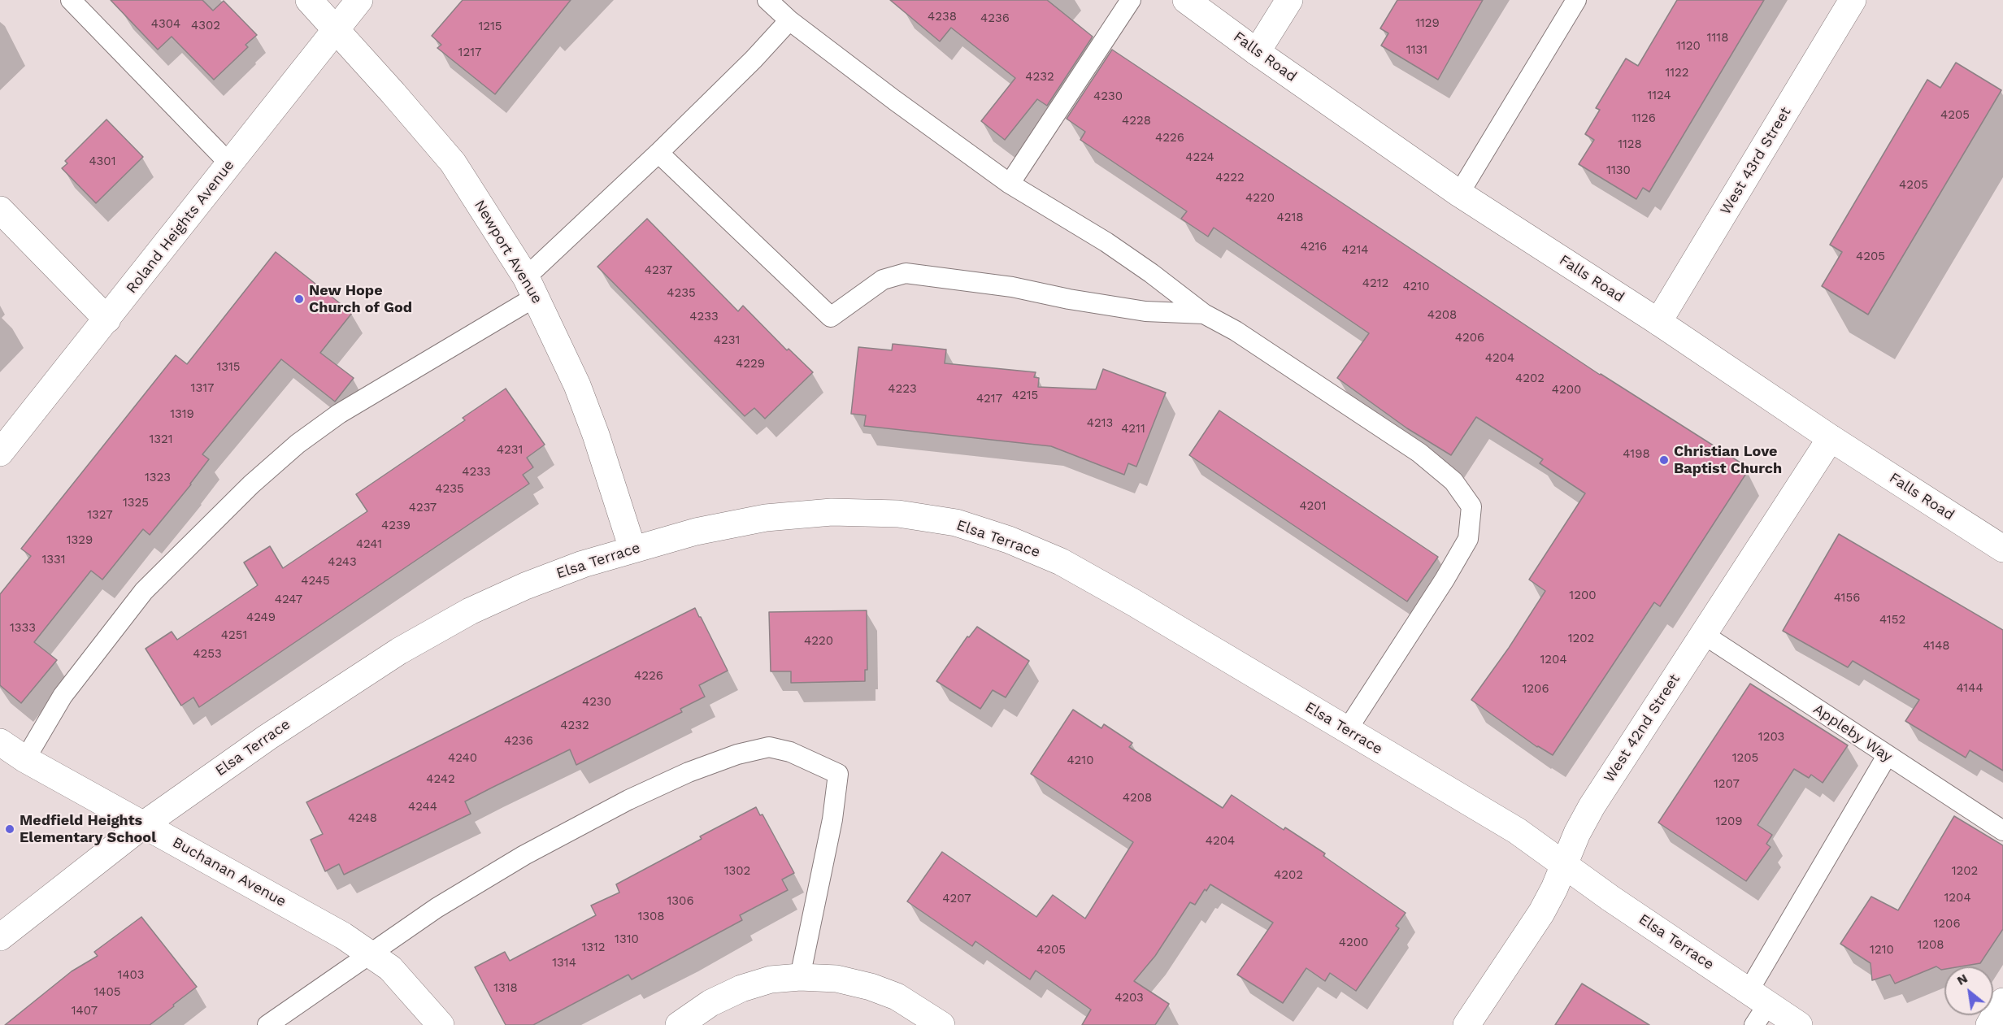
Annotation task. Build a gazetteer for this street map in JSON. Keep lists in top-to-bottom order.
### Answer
{
  "streets": {
    "street": [
      "Falls Road",
      "West 43rd Street",
      "Roland Heights Avenue",
      "Newport Avenue",
      "Elsa Terrace",
      "West 42nd Street",
      "Buchanan Avenue"
    ],
    "lane": ["Appleby Way"]
  },
  "crossings": [
    ["Falls Road", "West 43rd Street"],
    ["Falls Road", "West 42nd Street"],
    ["Roland Heights Avenue", "Newport Avenue"],
    ["Newport Avenue", "Elsa Terrace"],
    ["Elsa Terrace", "West 42nd Street"],
    ["Elsa Terrace", "Buchanan Avenue"],
    ["West 42nd Street", "Appleby Way"]
  ],
  "places": ["New Hope Church of God", "Christian Love Baptist Church", "Medfield Heights Elementary School"],
  "house_numbers": [
    "4238",
    "4236",
    "1129",
    "4304",
    "4302",
    "1215",
    "1118",
    "1120",
    "1131",
    "1217",
    "1122",
    "4232",
    "1124",
    "4230",
    "4205",
    "1126",
    "4228",
    "4226",
    "1128",
    "4224",
    "4301",
    "1130",
    "4222",
    "4205",
    "4220",
    "4218",
    "4216",
    "4214",
    "4205",
    "4237",
    "4212",
    "4210",
    "4235",
    "4208",
    "4233",
    "4206",
    "4231",
    "4204",
    "4229",
    "1315",
    "4202",
    "1317",
    "4223",
    "4200",
    "4215",
    "4217",
    "1319",
    "4213",
    "4211",
    "1321",
    "4231",
    "4198",
    "4233",
    "1323",
    "4235",
    "1325",
    "4201",
    "4237",
    "1327",
    "4239",
    "1329",
    "4241",
    "1331",
    "4243",
    "4245",
    "1200",
    "4156",
    "4247",
    "4249",
    "4152",
    "1333",
    "4251",
    "1202",
    "4220",
    "4148",
    "4253",
    "1204",
    "4226",
    "4144",
    "1206",
    "4230",
    "4232",
    "1203",
    "4236",
    "4240",
    "1205",
    "4210",
    "4242",
    "1207",
    "4208",
    "4244",
    "4248",
    "1209",
    "4204",
    "1302",
    "1202",
    "4202",
    "1204",
    "4207",
    "1306",
    "1308",
    "1206",
    "1310",
    "4200",
    "1208",
    "1312",
    "4205",
    "1210",
    "1314",
    "1403",
    "1318",
    "1405",
    "4203",
    "1407"
  ],
  "north": "top left"
}
